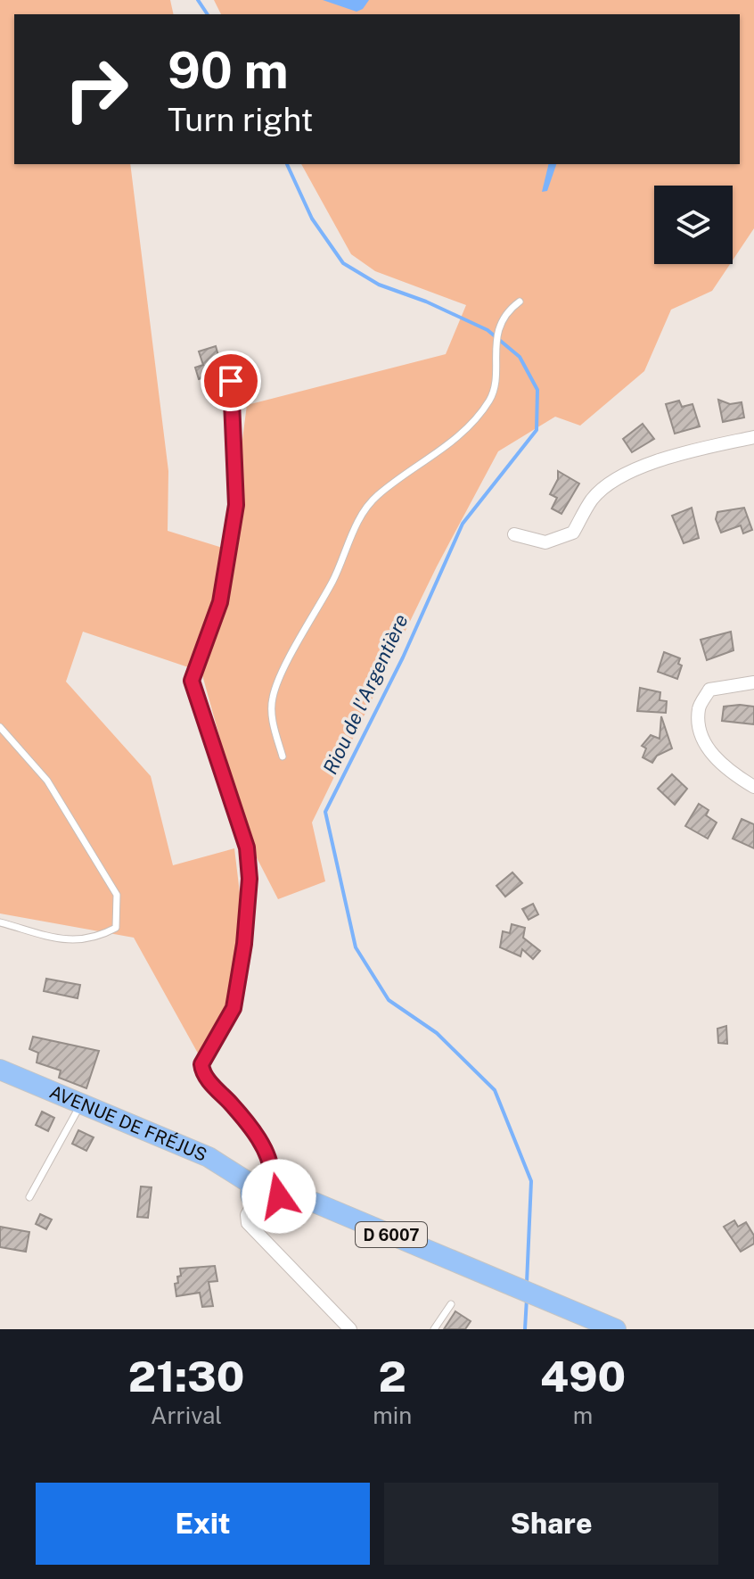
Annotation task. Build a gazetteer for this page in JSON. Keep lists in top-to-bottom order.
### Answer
{
  "streets": {
    "main road": ["AVENUE DE FRÉJUS", "D 6007"]
  },
  "water": ["Riou de l'Argentière"],
  "page": {
    "turn": ["90 m", "Turn right"],
    "eta": [
      "21:30",
      "Arrival",
      "2",
      "min",
      "490",
      "m"
    ],
    "buttons": ["Exit", "Share"]
  }
}
